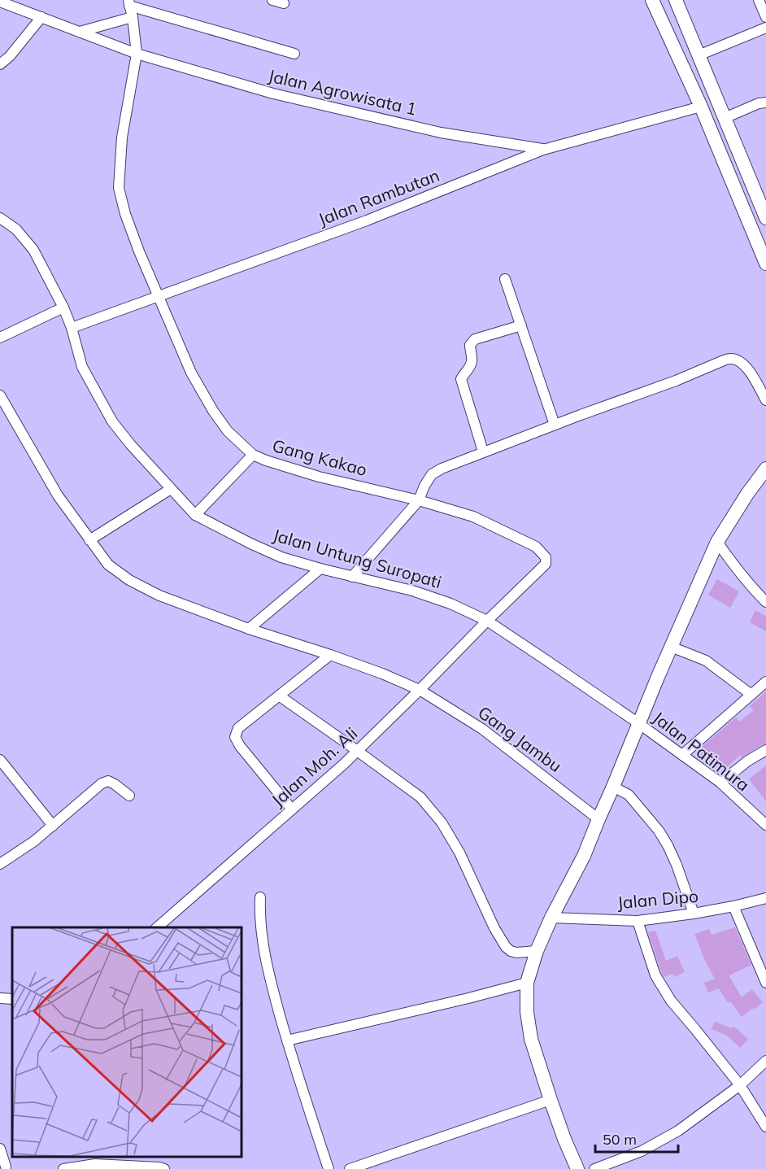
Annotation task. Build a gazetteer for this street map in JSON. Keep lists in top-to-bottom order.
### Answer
{
  "streets": {
    "street": [
      "Jalan Agrowisata 1",
      "Jalan Rambutan",
      "Gang Kakao",
      "Jalan Untung Suropati",
      "Gang Jambu",
      "Jalan Patimura",
      "Jalan Moh. Ali",
      "Jalan Dipo"
    ]
  },
  "crossings": [
    ["Jalan Agrowisata 1", "Jalan Rambutan"],
    ["Jalan Agrowisata 1", "Gang Kakao"],
    ["Jalan Rambutan", "Gang Kakao"],
    ["Jalan Rambutan", "Jalan Untung Suropati"],
    ["Gang Kakao", "Jalan Untung Suropati"],
    ["Gang Kakao", "Jalan Moh. Ali"],
    ["Jalan Untung Suropati", "Jalan Patimura"],
    ["Jalan Untung Suropati", "Jalan Moh. Ali"],
    ["Gang Jambu", "Jalan Moh. Ali"]
  ],
  "scale_bar": "50 m"
}
